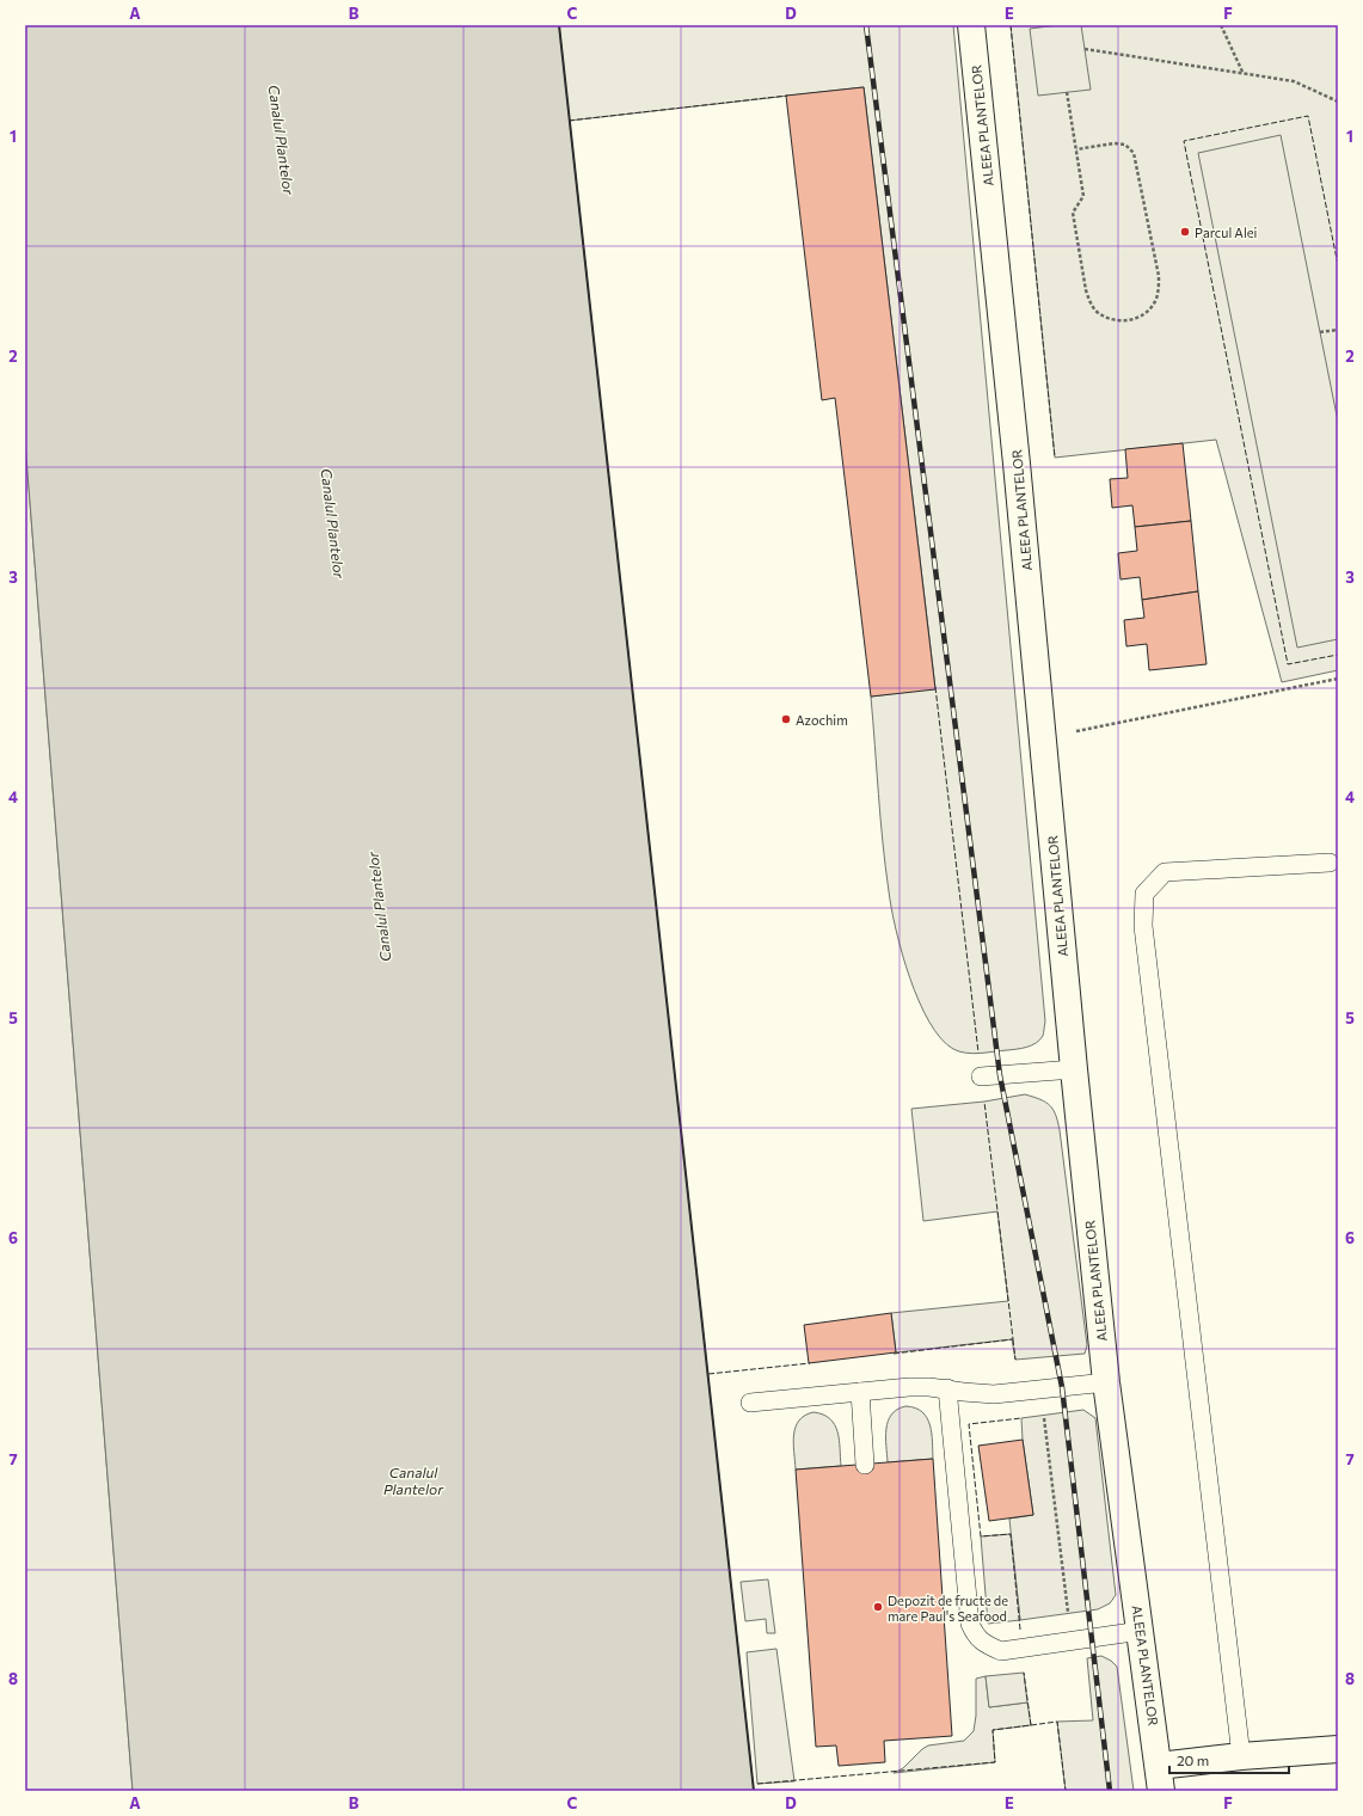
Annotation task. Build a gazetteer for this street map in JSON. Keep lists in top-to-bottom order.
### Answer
{
  "streets": {
    "main road": ["ALEEA PLANTELOR"]
  },
  "water": ["Canalul Plantelor"],
  "places": ["Parcul Alei", "Azochim", "Depozit de fructe de mare Paul's Seafood"],
  "scale_bar": "20 m",
  "grid": {
    "columns": [
      "A",
      "B",
      "C",
      "D",
      "E",
      "F"
    ],
    "rows": [
      "1",
      "2",
      "3",
      "4",
      "5",
      "6",
      "7",
      "8"
    ]
  }
}
